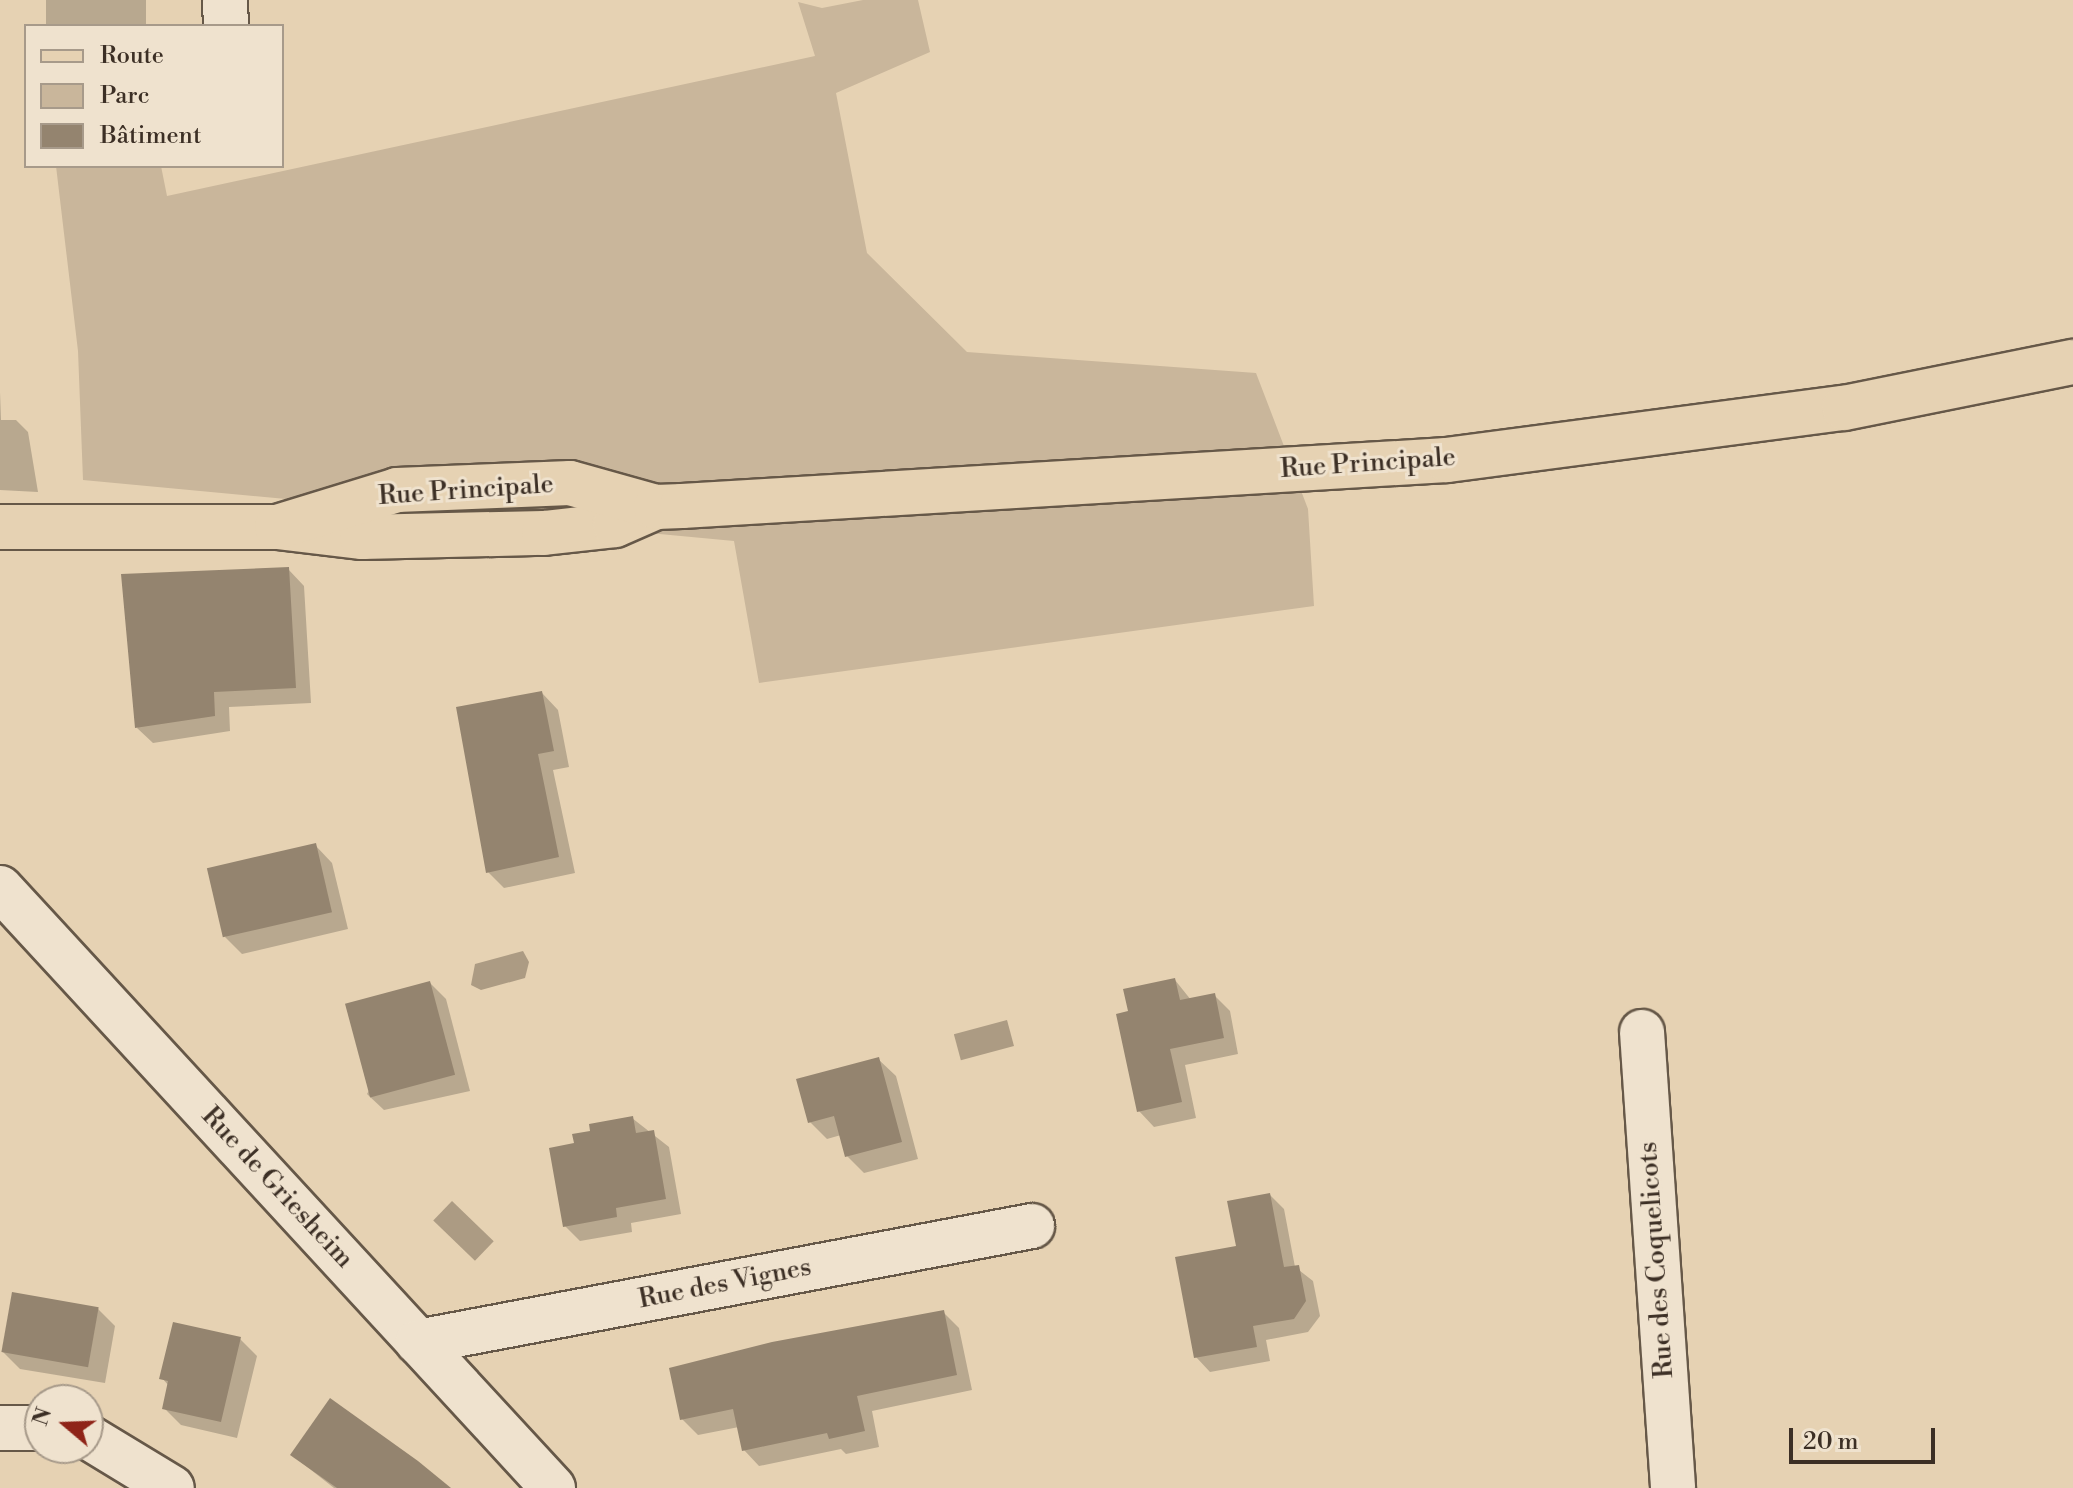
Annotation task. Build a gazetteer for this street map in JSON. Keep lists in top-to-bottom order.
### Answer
{
  "streets": {
    "main road": ["Rue Principale"],
    "street": ["Rue de Griesheim", "Rue des Coquelicots", "Rue des Vignes"]
  },
  "crossings": [
    ["Rue de Griesheim", "Rue des Vignes"]
  ],
  "legend": ["Route", "Parc", "Bâtiment"],
  "scale_bar": "20 m",
  "north": "left"
}
